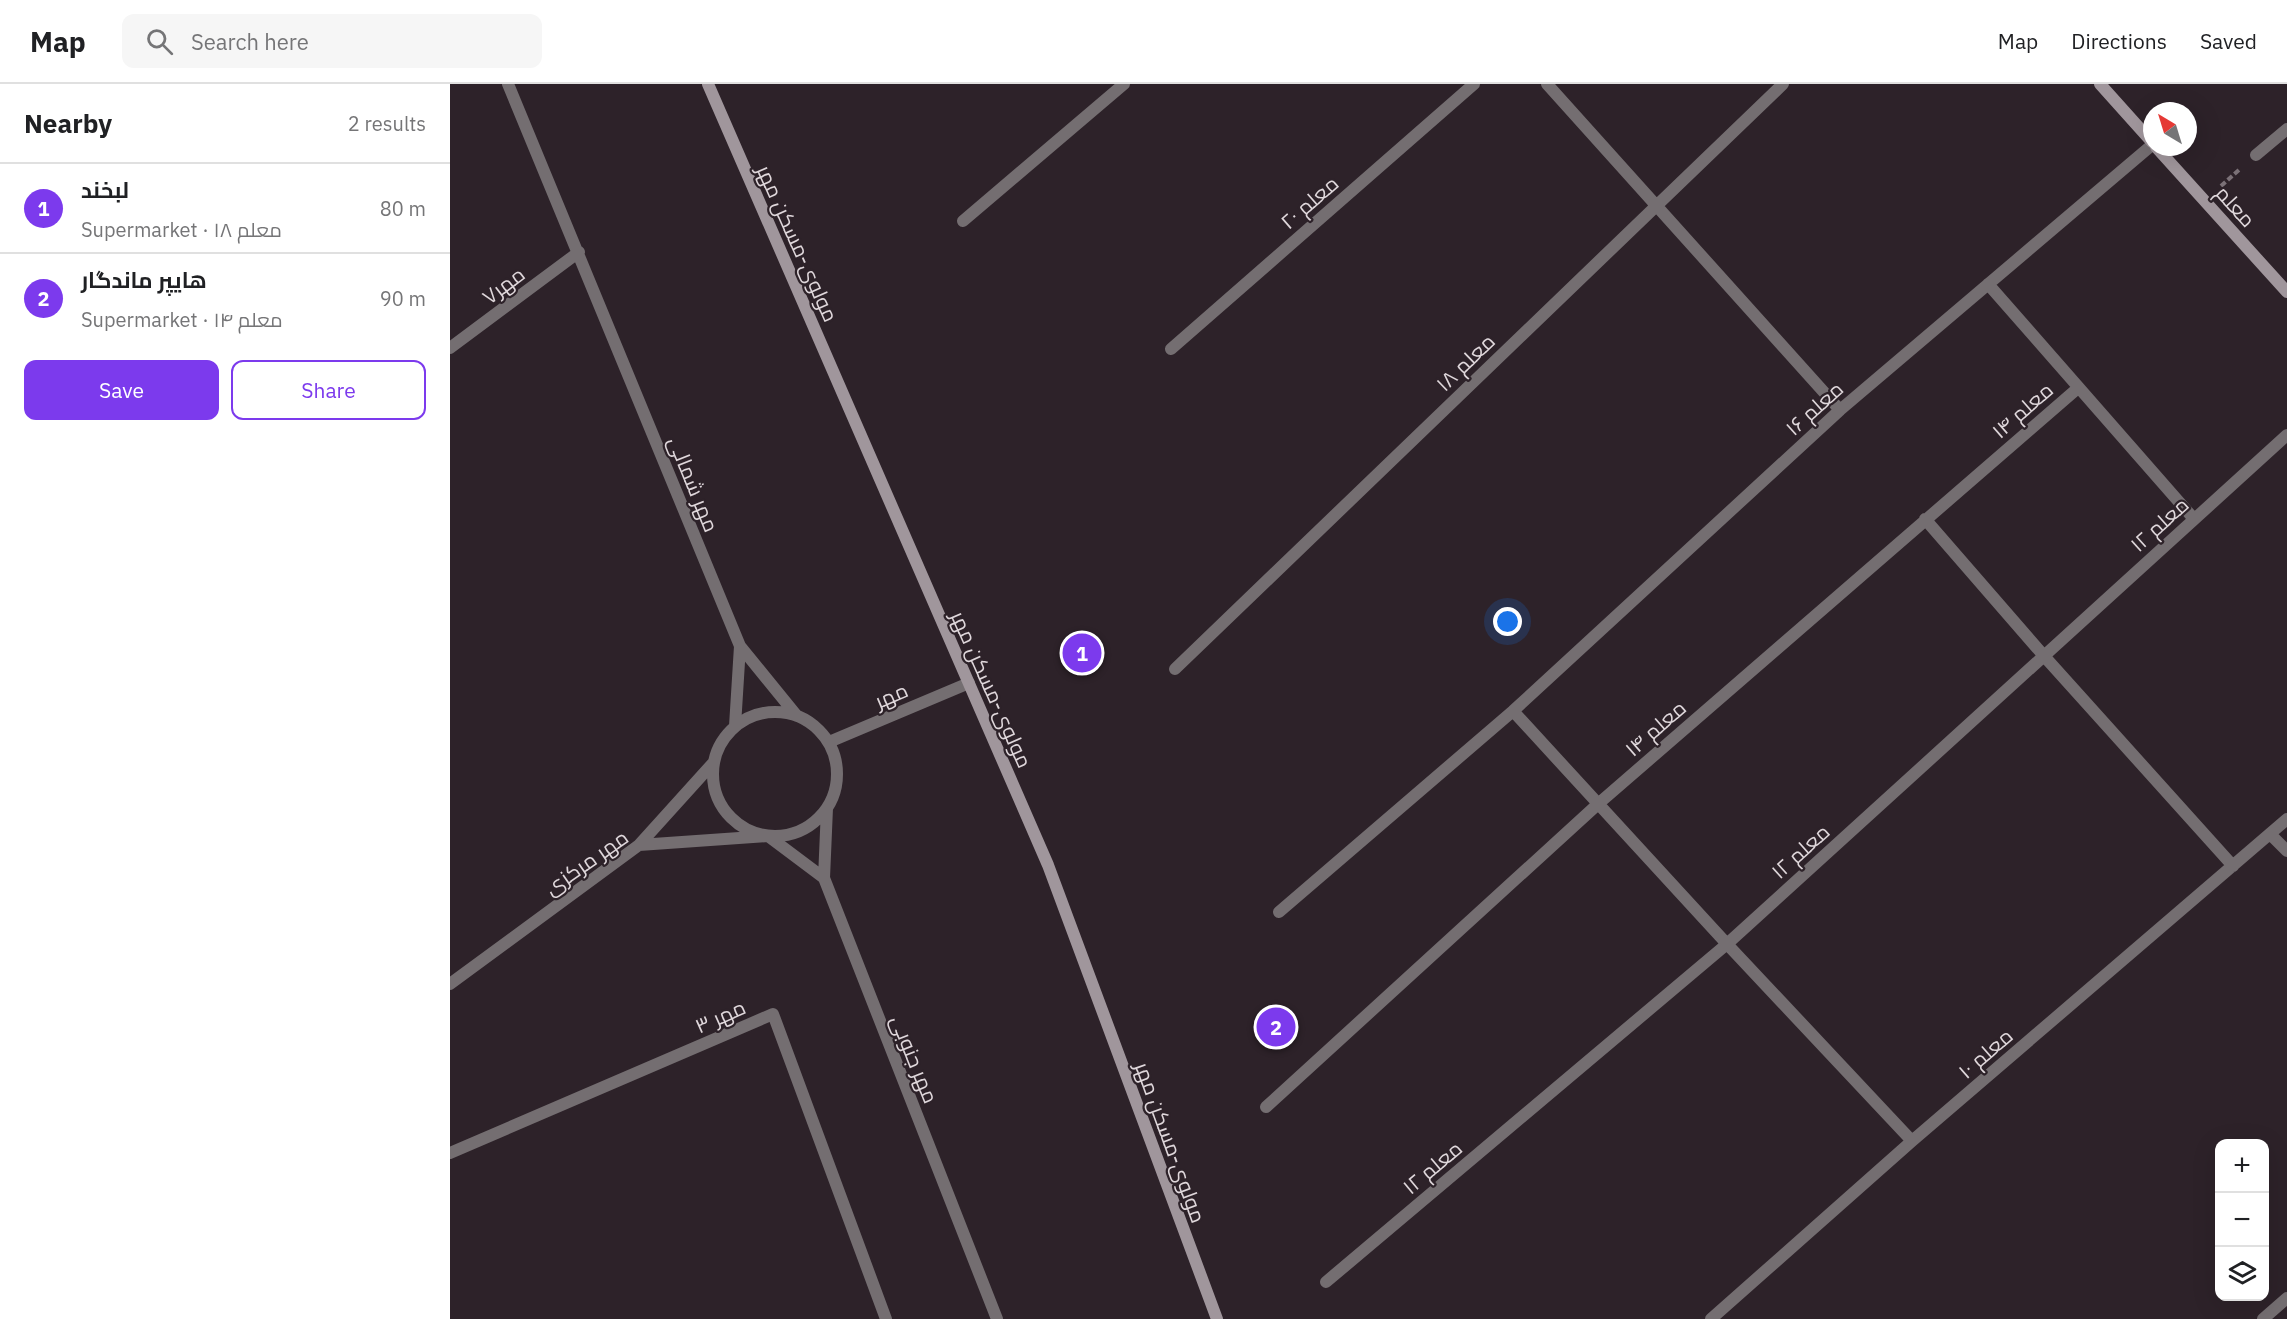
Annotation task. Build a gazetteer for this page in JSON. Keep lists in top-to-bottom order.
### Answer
{
  "streets": {
    "main road": ["معلم", "مولوی-مسکن مهر"],
    "street": [
      "معلم ۲۰",
      "مهر۷",
      "معلم ۱۸",
      "معلم ۱۶",
      "معلم ۱۴",
      "مهر شمالی",
      "معلم ۱۲",
      "مهر",
      "مهر مرکزی",
      "مهر ۳",
      "معلم ۱۰",
      "مهر جنوبی"
    ]
  },
  "crossings": [
    ["مولوی-مسکن مهر", "مهر"],
    ["مهر۷", "مهر شمالی"],
    ["مهر شمالی", "مهر"],
    ["مهر شمالی", "مهر مرکزی"],
    ["مهر شمالی", "مهر جنوبی"],
    ["مهر", "مهر مرکزی"],
    ["مهر", "مهر جنوبی"],
    ["مهر مرکزی", "مهر جنوبی"]
  ],
  "north": "top left",
  "page": {
    "header": "Map",
    "search": "Search here",
    "nav": ["Map", "Directions", "Saved"],
    "heading": ["Nearby", "2 results"],
    "list": [
      {
        "mark": "1",
        "name": "لبخند",
        "note": "Supermarket · معلم ۱۸",
        "value": "80 m"
      },
      {
        "mark": "2",
        "name": "هایپر ماندگار",
        "note": "Supermarket · معلم ۱۴",
        "value": "90 m"
      }
    ],
    "buttons": ["Save", "Share"],
    "pins": ["1", "2"],
    "map_buttons": ["+", "−"]
  }
}
